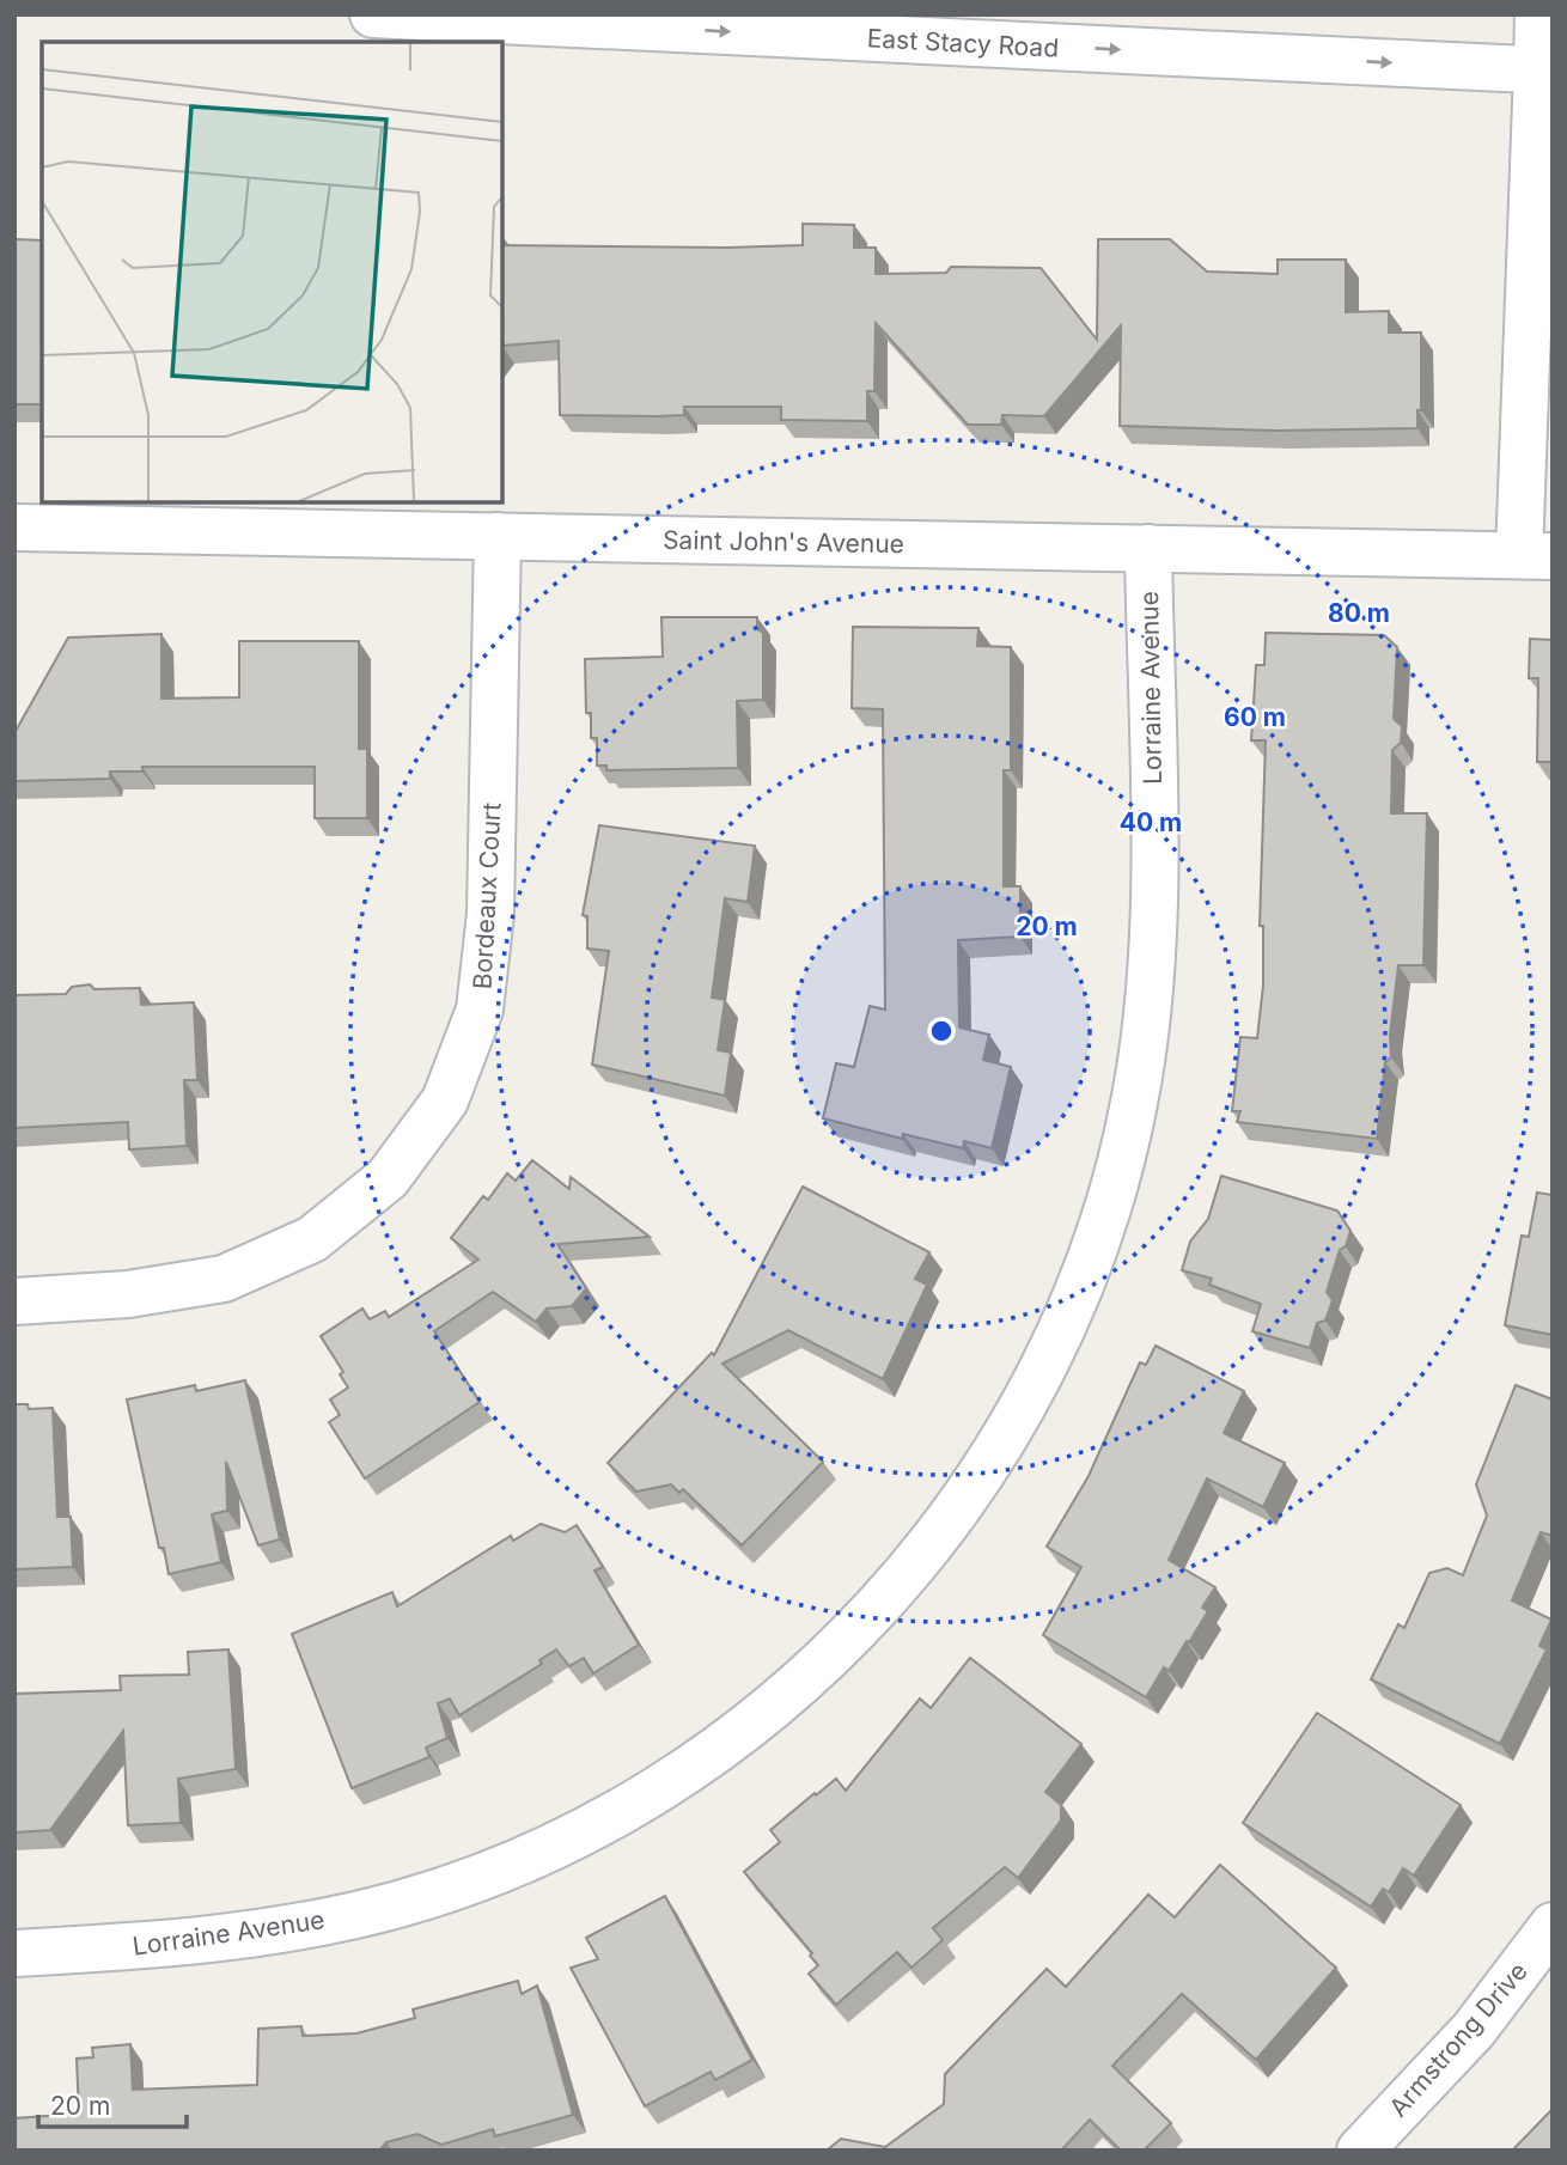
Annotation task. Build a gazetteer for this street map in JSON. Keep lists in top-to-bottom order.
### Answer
{
  "streets": {
    "street": [
      "East Stacy Road",
      "Saint John's Avenue",
      "Lorraine Avenue",
      "Bordeaux Court",
      "Armstrong Drive"
    ]
  },
  "crossings": [
    ["Saint John's Avenue", "Lorraine Avenue"],
    ["Saint John's Avenue", "Bordeaux Court"]
  ],
  "one_way": ["East Stacy Road"],
  "scale_bar": "20 m",
  "rings": [
    "80 m",
    "60 m",
    "40 m",
    "20 m"
  ]
}
